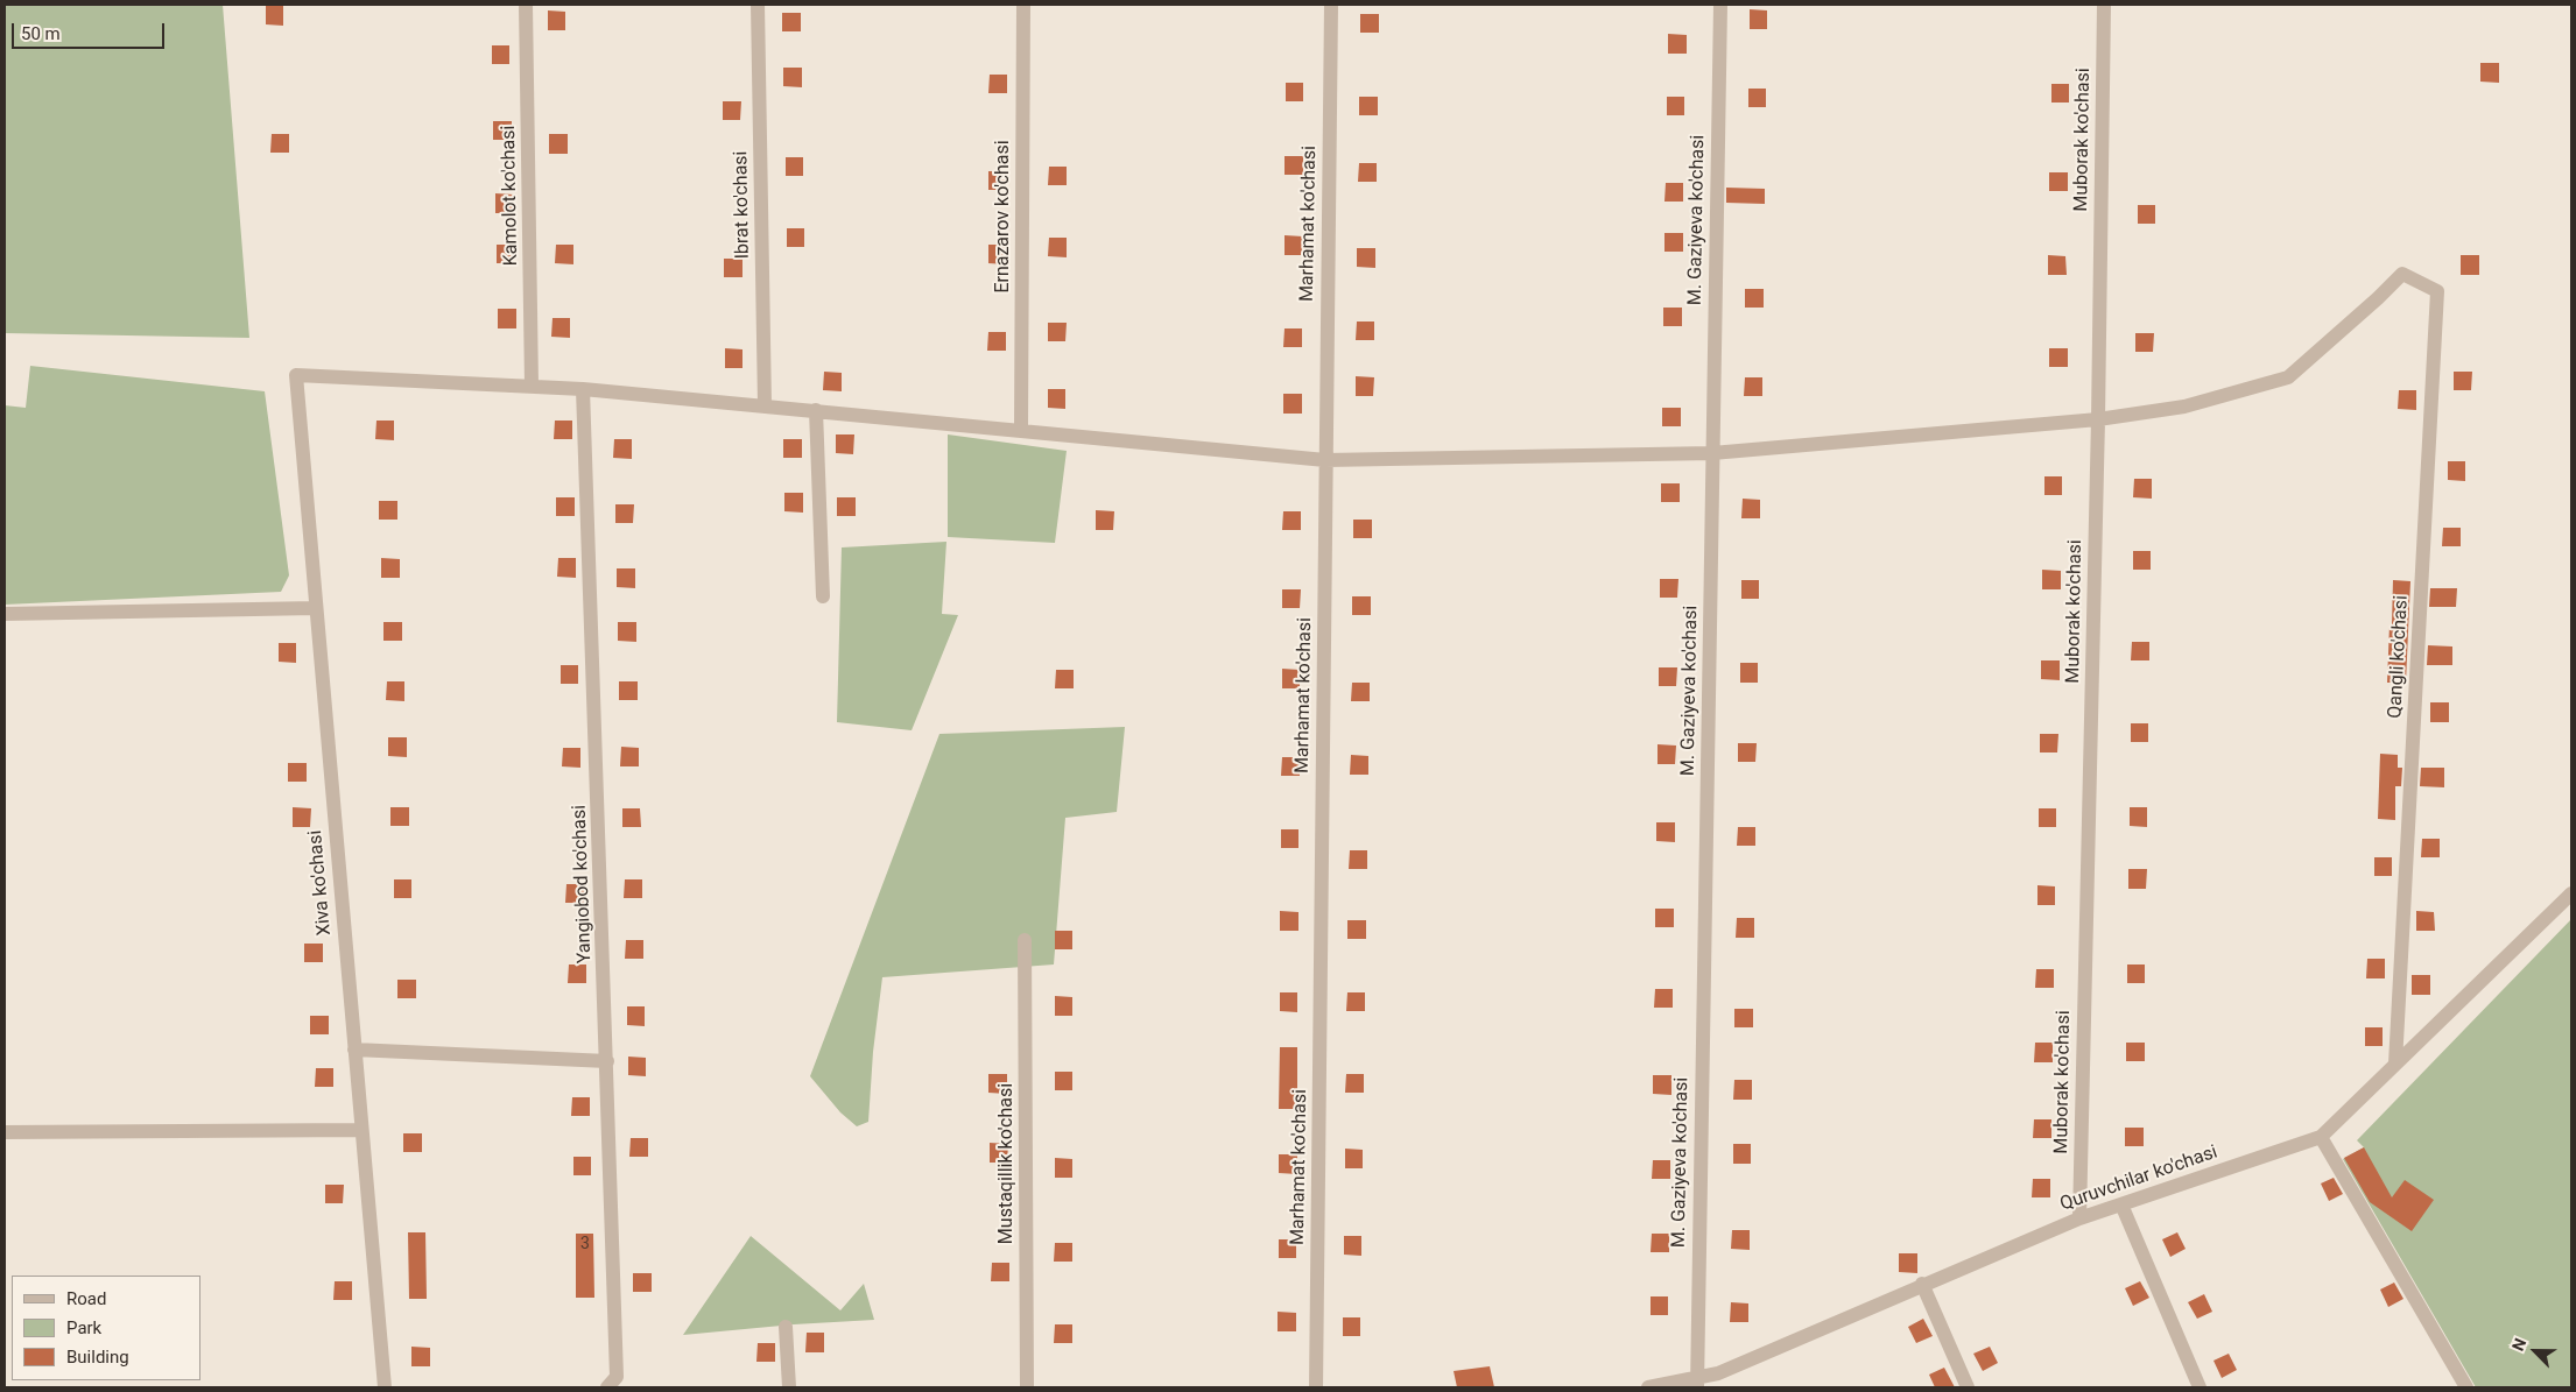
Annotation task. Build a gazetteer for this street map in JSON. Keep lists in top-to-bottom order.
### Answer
{
  "streets": {
    "street": [
      "Muborak ko'chasi",
      "Kamolot ko'chasi",
      "Ibrat ko'chasi",
      "Ernazarov ko'chasi",
      "M. Gaziyeva ko'chasi",
      "Marhamat ko'chasi",
      "Qangli ko'chasi",
      "Xiva ko'chasi",
      "Yangiobod ko'chasi",
      "Mustaqillik ko'chasi",
      "Quruvchilar ko'chasi"
    ]
  },
  "crossings": [
    ["Muborak ko'chasi", "Qangli ko'chasi"],
    ["Muborak ko'chasi", "Quruvchilar ko'chasi"],
    ["Kamolot ko'chasi", "Xiva ko'chasi"],
    ["M. Gaziyeva ko'chasi", "Quruvchilar ko'chasi"],
    ["Qangli ko'chasi", "Quruvchilar ko'chasi"]
  ],
  "house_numbers": ["3"],
  "legend": ["Road", "Park", "Building"],
  "scale_bar": "50 m",
  "north": "top left"
}
